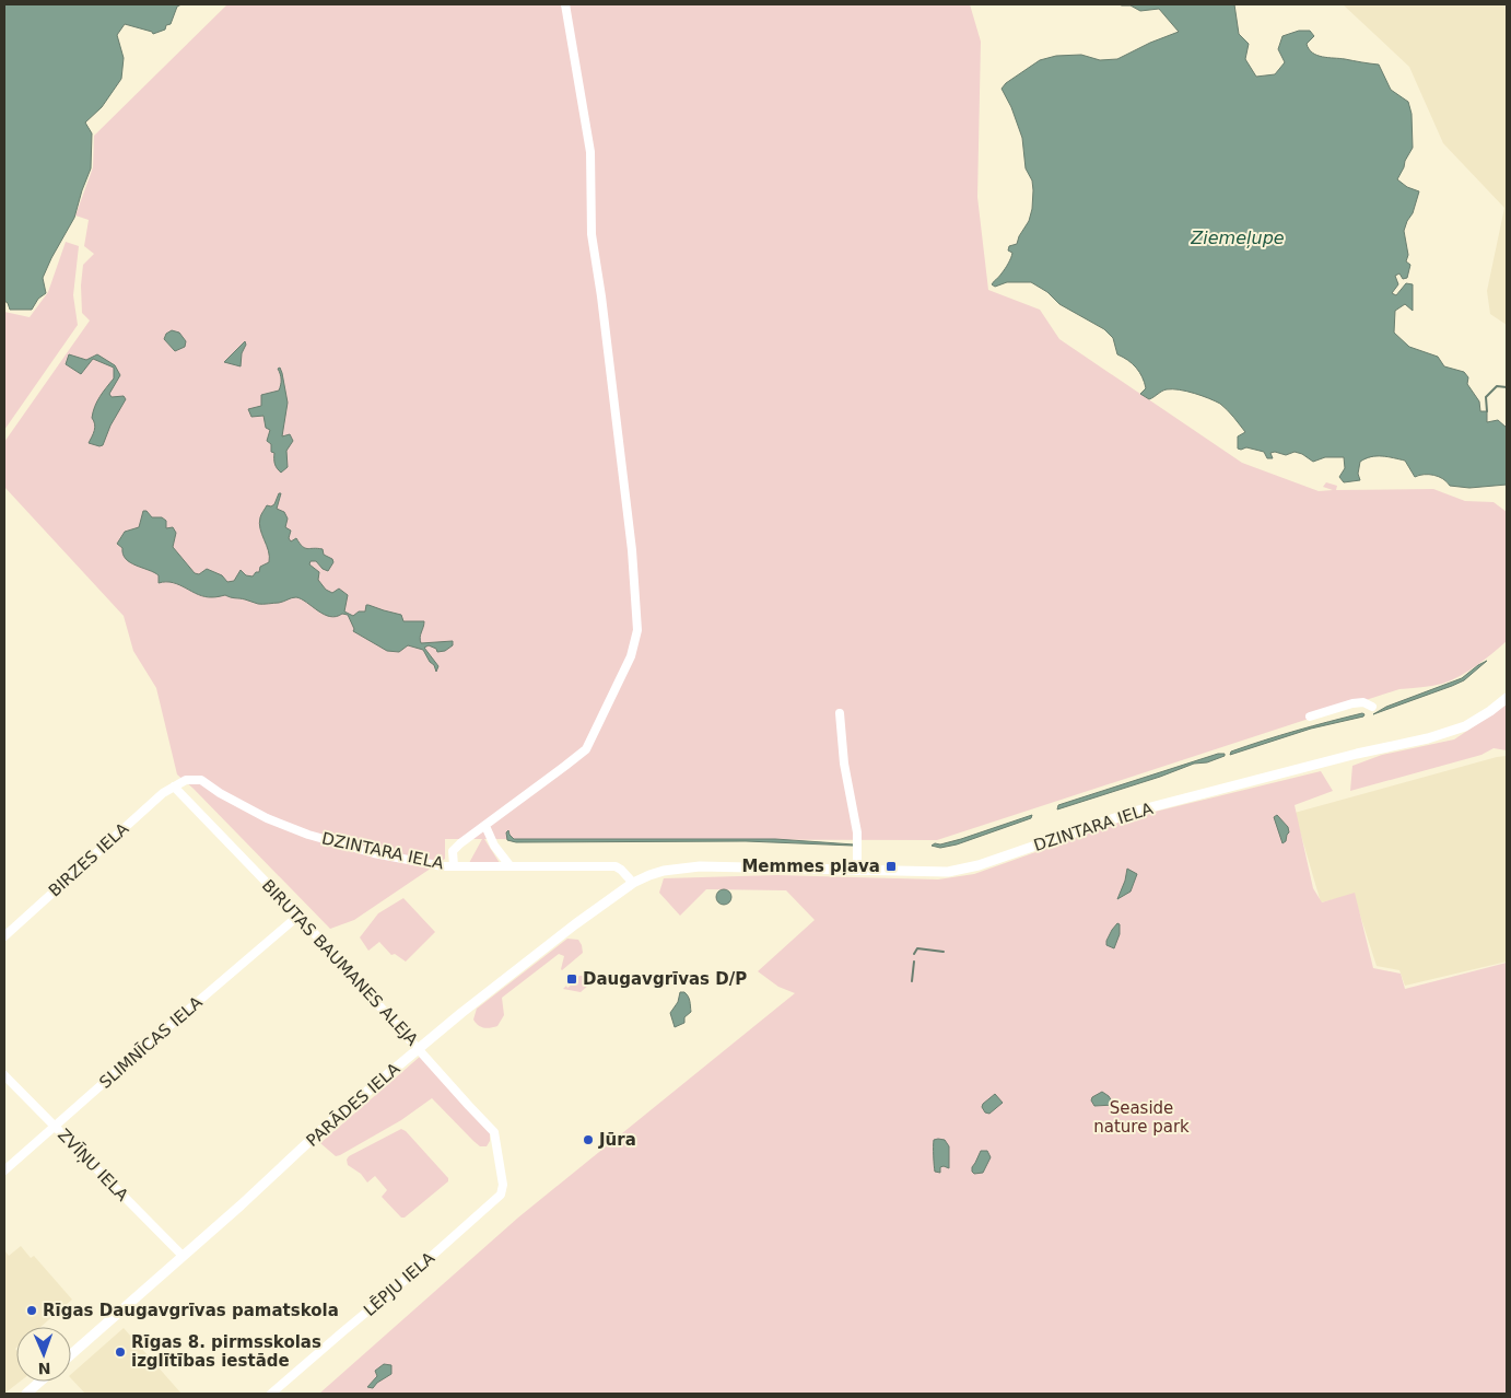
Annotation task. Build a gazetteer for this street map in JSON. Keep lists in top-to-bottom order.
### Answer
{
  "streets": {
    "street": [
      "DZINTARA IELA",
      "BIRZES IELA",
      "BIRUTAS BAUMANES ALEJA",
      "SLIMNĪCAS IELA",
      "PARĀDES IELA",
      "ZVĪŅU IELA",
      "LĒPJU IELA"
    ]
  },
  "crossings": [
    ["DZINTARA IELA", "BIRZES IELA"],
    ["DZINTARA IELA", "BIRUTAS BAUMANES ALEJA"],
    ["DZINTARA IELA", "PARĀDES IELA"],
    ["BIRZES IELA", "BIRUTAS BAUMANES ALEJA"],
    ["BIRUTAS BAUMANES ALEJA", "SLIMNĪCAS IELA"],
    ["BIRUTAS BAUMANES ALEJA", "PARĀDES IELA"],
    ["BIRUTAS BAUMANES ALEJA", "LĒPJU IELA"],
    ["SLIMNĪCAS IELA", "ZVĪŅU IELA"],
    ["PARĀDES IELA", "ZVĪŅU IELA"]
  ],
  "water": ["Ziemeļupe"],
  "parks": ["Seaside nature park"],
  "places": {
    "transit": ["Memmes pļava", "Daugavgrīvas D/P"],
    "other": ["Jūra", "Rīgas Daugavgrīvas pamatskola", "Rīgas 8. pirmsskolas izglītības iestāde"]
  },
  "north": "bottom"
}
